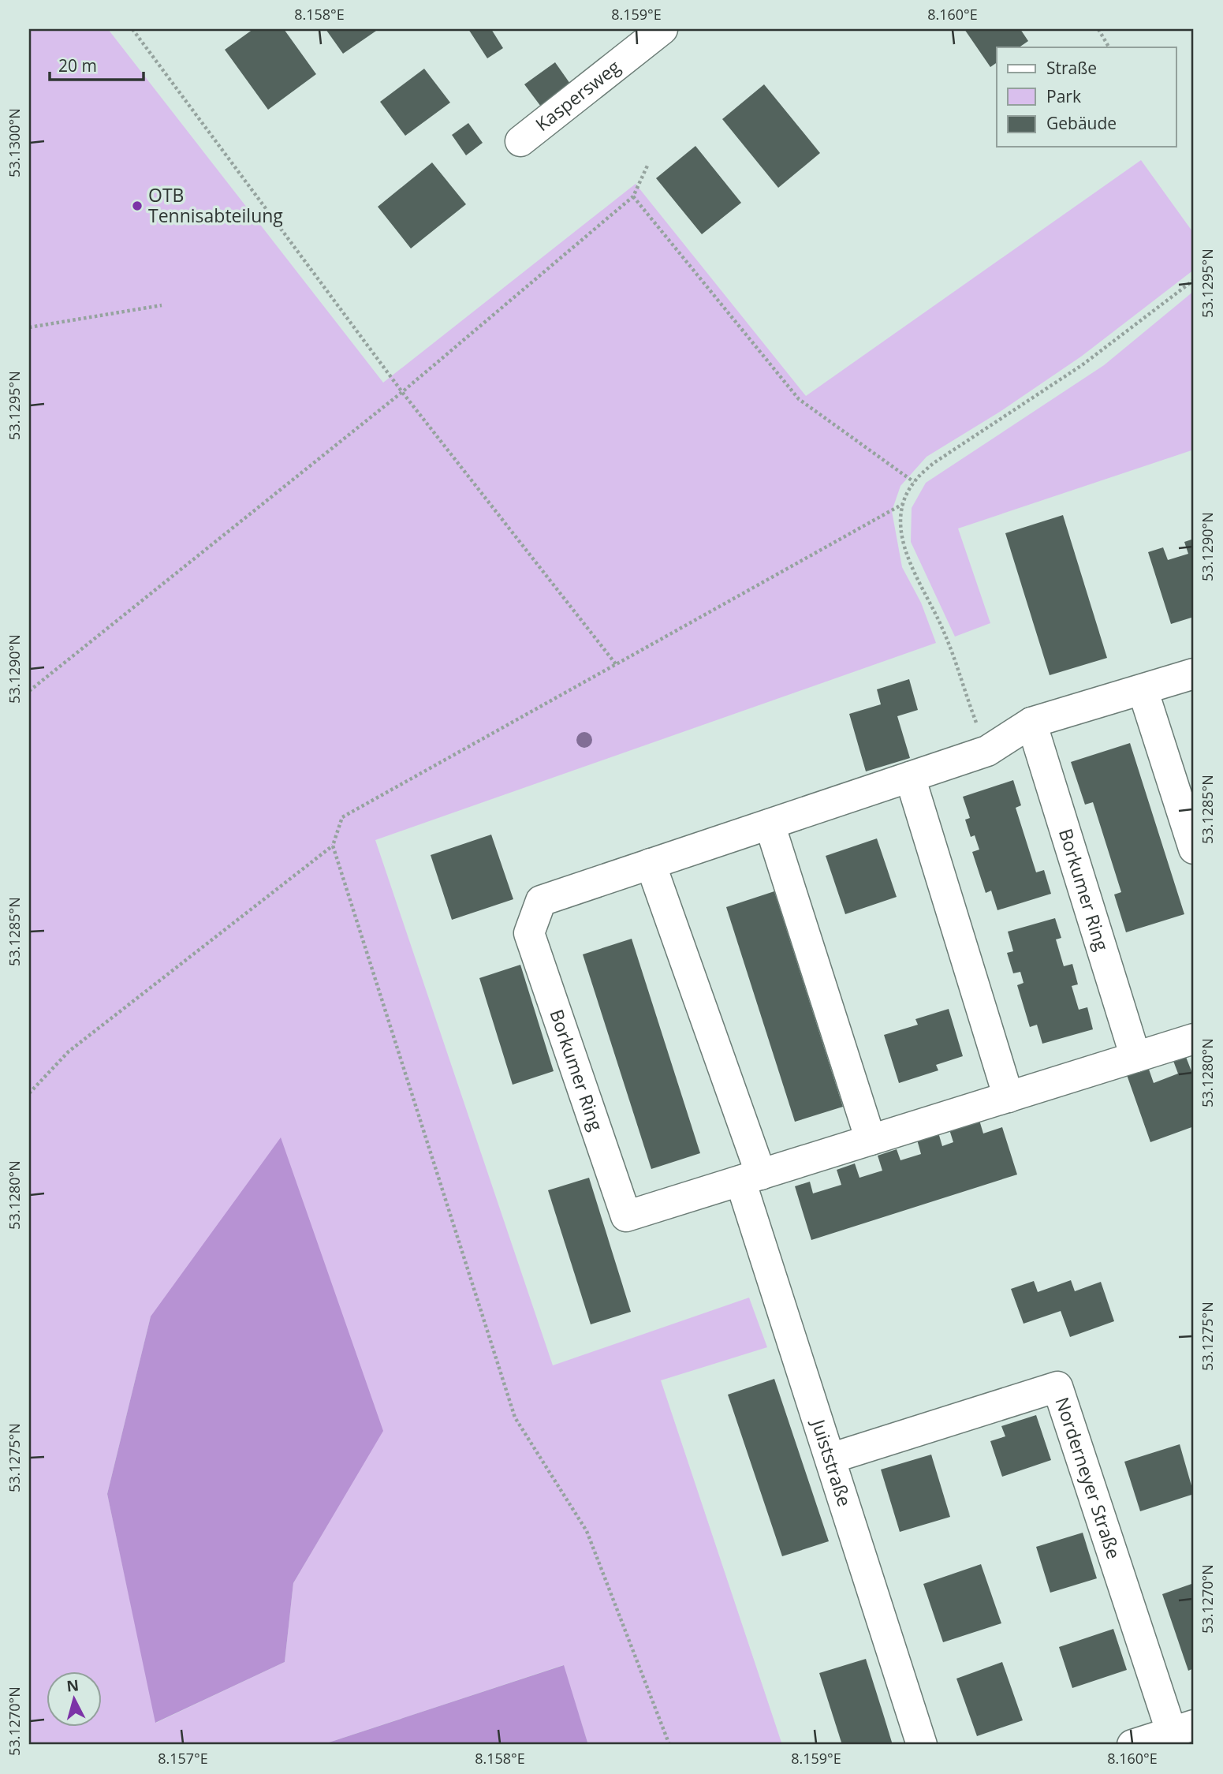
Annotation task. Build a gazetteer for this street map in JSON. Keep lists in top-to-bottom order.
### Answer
{
  "streets": {
    "street": [
      "Kaspersweg",
      "Borkumer Ring",
      "Juiststraße",
      "Norderneyer Straße"
    ]
  },
  "crossings": [
    ["Borkumer Ring", "Juiststraße"],
    ["Juiststraße", "Norderneyer Straße"]
  ],
  "places": ["OTB Tennisabteilung"],
  "legend": ["Straße", "Park", "Gebäude"],
  "scale_bar": "20 m",
  "north": "top",
  "coordinates": [
    "8.158°E",
    "8.159°E",
    "8.160°E",
    "53.1300°N",
    "53.1295°N",
    "53.1290°N",
    "53.1285°N",
    "53.1280°N",
    "53.1275°N",
    "53.1270°N",
    "8.157°E"
  ]
}
